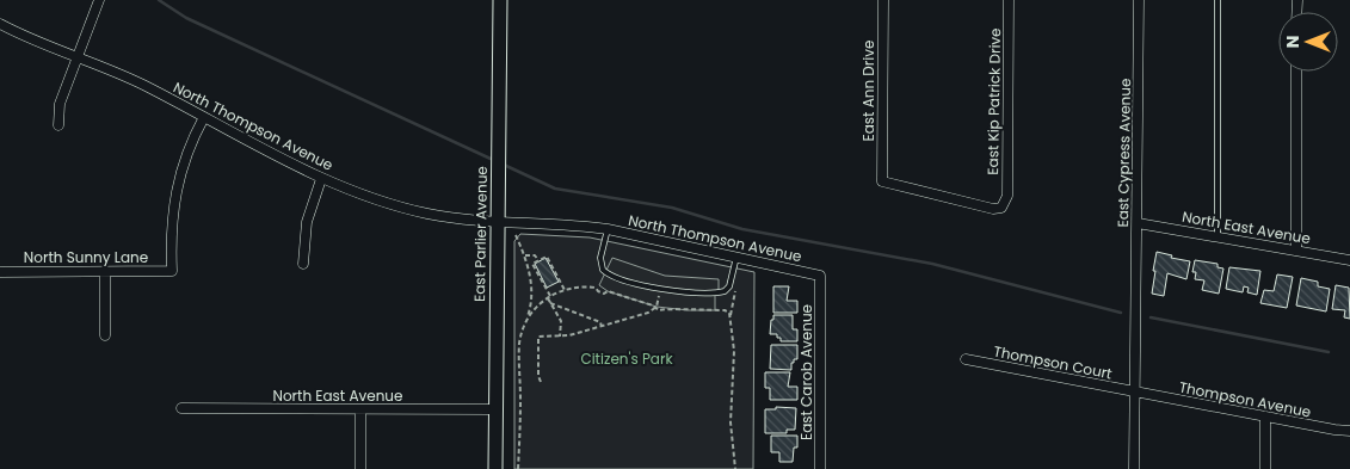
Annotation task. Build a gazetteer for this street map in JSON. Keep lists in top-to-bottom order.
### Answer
{
  "streets": {
    "street": [
      "East Ann Drive",
      "East Kip Patrick Drive",
      "North Thompson Avenue",
      "East Cypress Avenue",
      "North East Avenue",
      "East Parlier Avenue",
      "North Sunny Lane",
      "Thompson Court",
      "East Carob Avenue",
      "Thompson Avenue"
    ]
  },
  "crossings": [
    ["East Ann Drive", "East Kip Patrick Drive"],
    ["North Thompson Avenue", "East Parlier Avenue"],
    ["North Thompson Avenue", "North Sunny Lane"],
    ["North Thompson Avenue", "East Carob Avenue"],
    ["East Cypress Avenue", "North East Avenue"],
    ["East Cypress Avenue", "Thompson Court"],
    ["East Cypress Avenue", "Thompson Avenue"],
    ["North East Avenue", "East Parlier Avenue"],
    ["Thompson Court", "Thompson Avenue"]
  ],
  "parks": ["Citizen's Park"],
  "north": "left"
}
